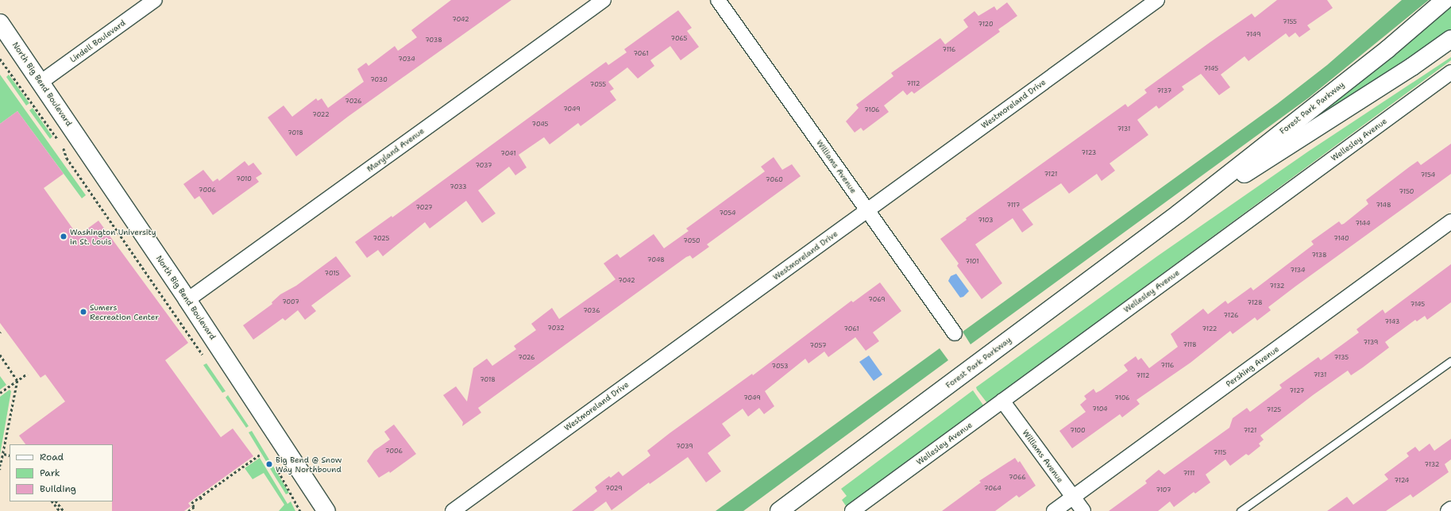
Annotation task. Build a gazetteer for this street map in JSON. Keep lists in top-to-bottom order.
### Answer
{
  "streets": {
    "main road": ["North Big Bend Boulevard", "Forest Park Parkway"],
    "street": [
      "Lindell Boulevard",
      "Westmoreland Drive",
      "Wellesley Avenue",
      "Maryland Avenue",
      "Williams Avenue",
      "Pershing Avenue"
    ]
  },
  "crossings": [
    ["Lindell Boulevard", "North Big Bend Boulevard"],
    ["North Big Bend Boulevard", "Maryland Avenue"],
    ["Westmoreland Drive", "Williams Avenue"],
    ["Wellesley Avenue", "Williams Avenue"],
    ["Williams Avenue", "Pershing Avenue"]
  ],
  "places": ["Washington University in St. Louis", "Sumers Recreation Center", "Big Bend @ Snow Way Northbound"],
  "house_numbers": [
    "7042",
    "7155",
    "7120",
    "7149",
    "7065",
    "7038",
    "7116",
    "7061",
    "7034",
    "7145",
    "7030",
    "7112",
    "7055",
    "7137",
    "7026",
    "7049",
    "7106",
    "7022",
    "7045",
    "7131",
    "7018",
    "7123",
    "7041",
    "7037",
    "7121",
    "7154",
    "7010",
    "7060",
    "7033",
    "7006",
    "7150",
    "7117",
    "7148",
    "7027",
    "7054",
    "7103",
    "7144",
    "7025",
    "7140",
    "7050",
    "7138",
    "7048",
    "7101",
    "7134",
    "7015",
    "7042",
    "7132",
    "7069",
    "7007",
    "7128",
    "7145",
    "7036",
    "7126",
    "7143",
    "7032",
    "7061",
    "7122",
    "7139",
    "7118",
    "7057",
    "7026",
    "7135",
    "7116",
    "7053",
    "7131",
    "7112",
    "7018",
    "7127",
    "7049",
    "7106",
    "7104",
    "7125",
    "7100",
    "7121",
    "7039",
    "7006",
    "7115",
    "7132",
    "7111",
    "7066",
    "7124",
    "7029",
    "7064",
    "7107"
  ],
  "legend": ["Road", "Park", "Building"]
}
